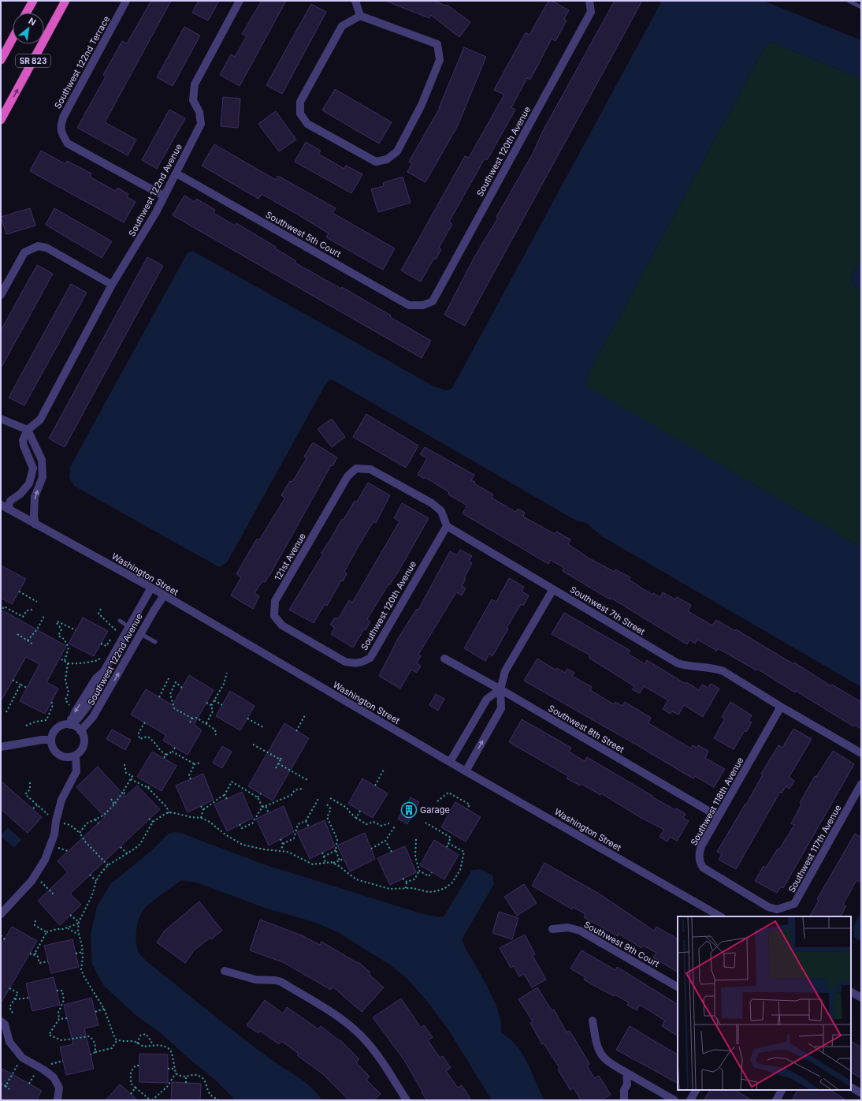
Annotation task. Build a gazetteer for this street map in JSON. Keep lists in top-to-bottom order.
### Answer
{
  "streets": {
    "highway": ["SR 823"],
    "street": [
      "Southwest 122nd Terrace",
      "Southwest 120th Avenue",
      "Southwest 122nd Avenue",
      "Southwest 5th Court",
      "121st Avenue",
      "Washington Street",
      "Southwest 7th Street",
      "Southwest 8th Street",
      "Southwest 118th Avenue",
      "Southwest 117th Avenue",
      "Southwest 9th Court"
    ]
  },
  "crossings": [
    ["Southwest 122nd Terrace", "Southwest 122nd Avenue"],
    ["Southwest 120th Avenue", "Southwest 5th Court"],
    ["Southwest 120th Avenue", "121st Avenue"],
    ["Southwest 120th Avenue", "Southwest 7th Street"],
    ["Southwest 122nd Avenue", "Southwest 5th Court"],
    ["Southwest 122nd Avenue", "Washington Street"],
    ["121st Avenue", "Southwest 7th Street"],
    ["Southwest 7th Street", "Southwest 118th Avenue"],
    ["Southwest 8th Street", "Southwest 118th Avenue"],
    ["Southwest 118th Avenue", "Southwest 117th Avenue"]
  ],
  "places": {
    "building": ["Garage"]
  },
  "north": "top right"
}
